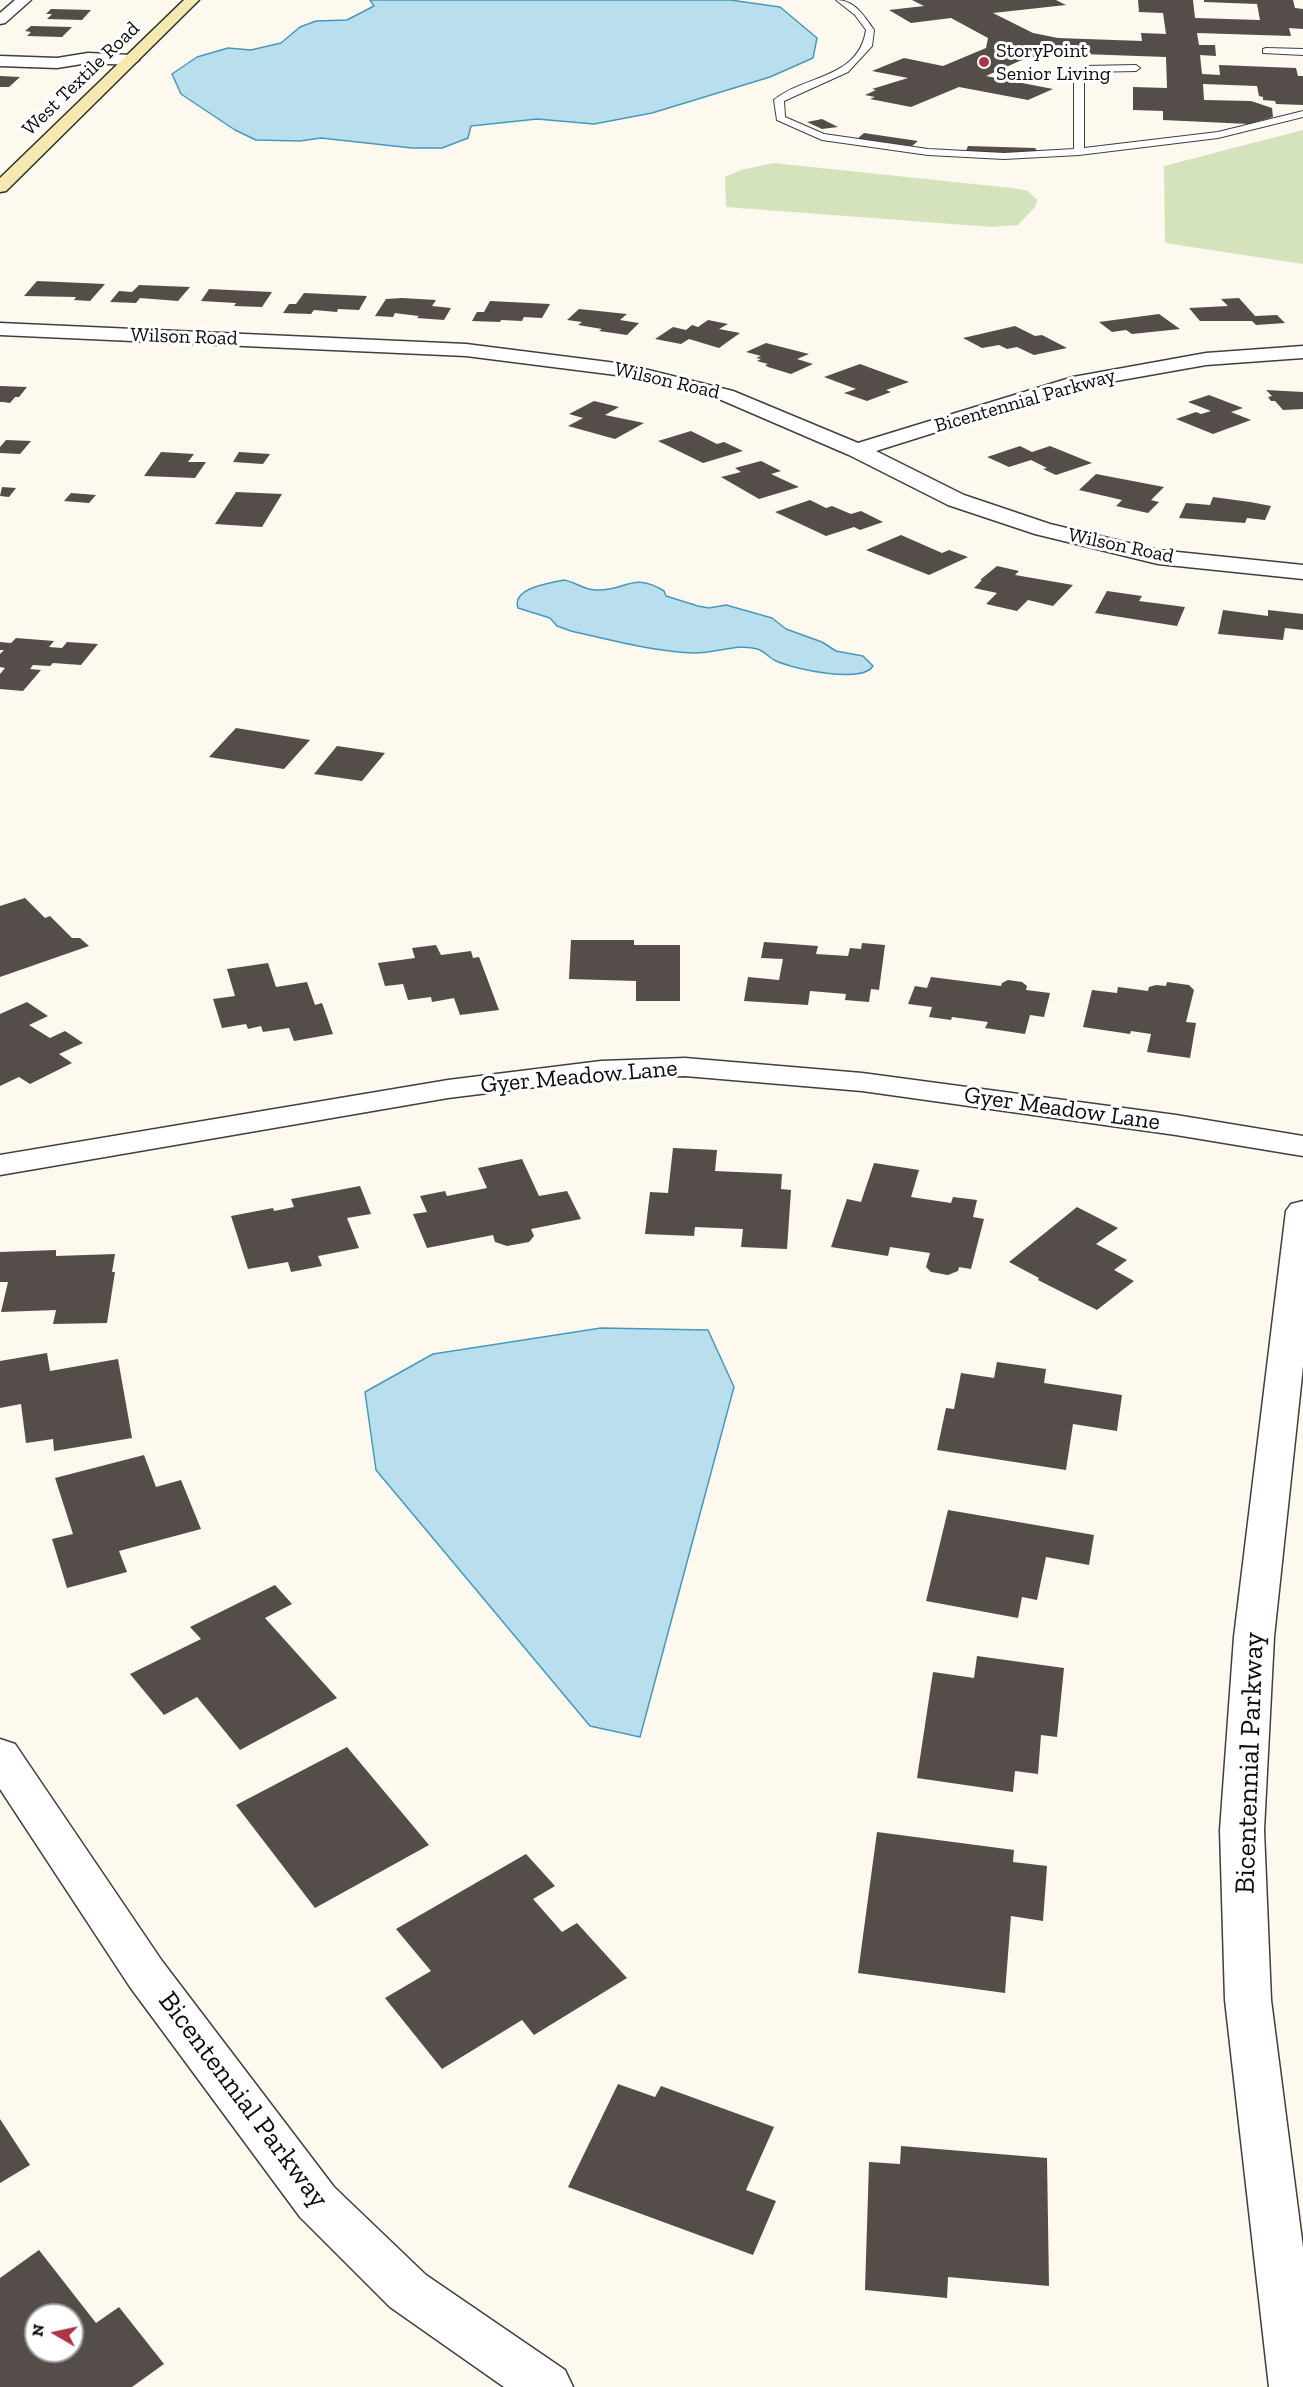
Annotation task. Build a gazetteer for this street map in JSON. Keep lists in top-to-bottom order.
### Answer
{
  "streets": {
    "main road": ["West Textile Road"],
    "street": ["Wilson Road", "Bicentennial Parkway", "Gyer Meadow Lane"]
  },
  "crossings": [
    ["Wilson Road", "Bicentennial Parkway"]
  ],
  "places": ["StoryPoint Senior Living"],
  "north": "left"
}
